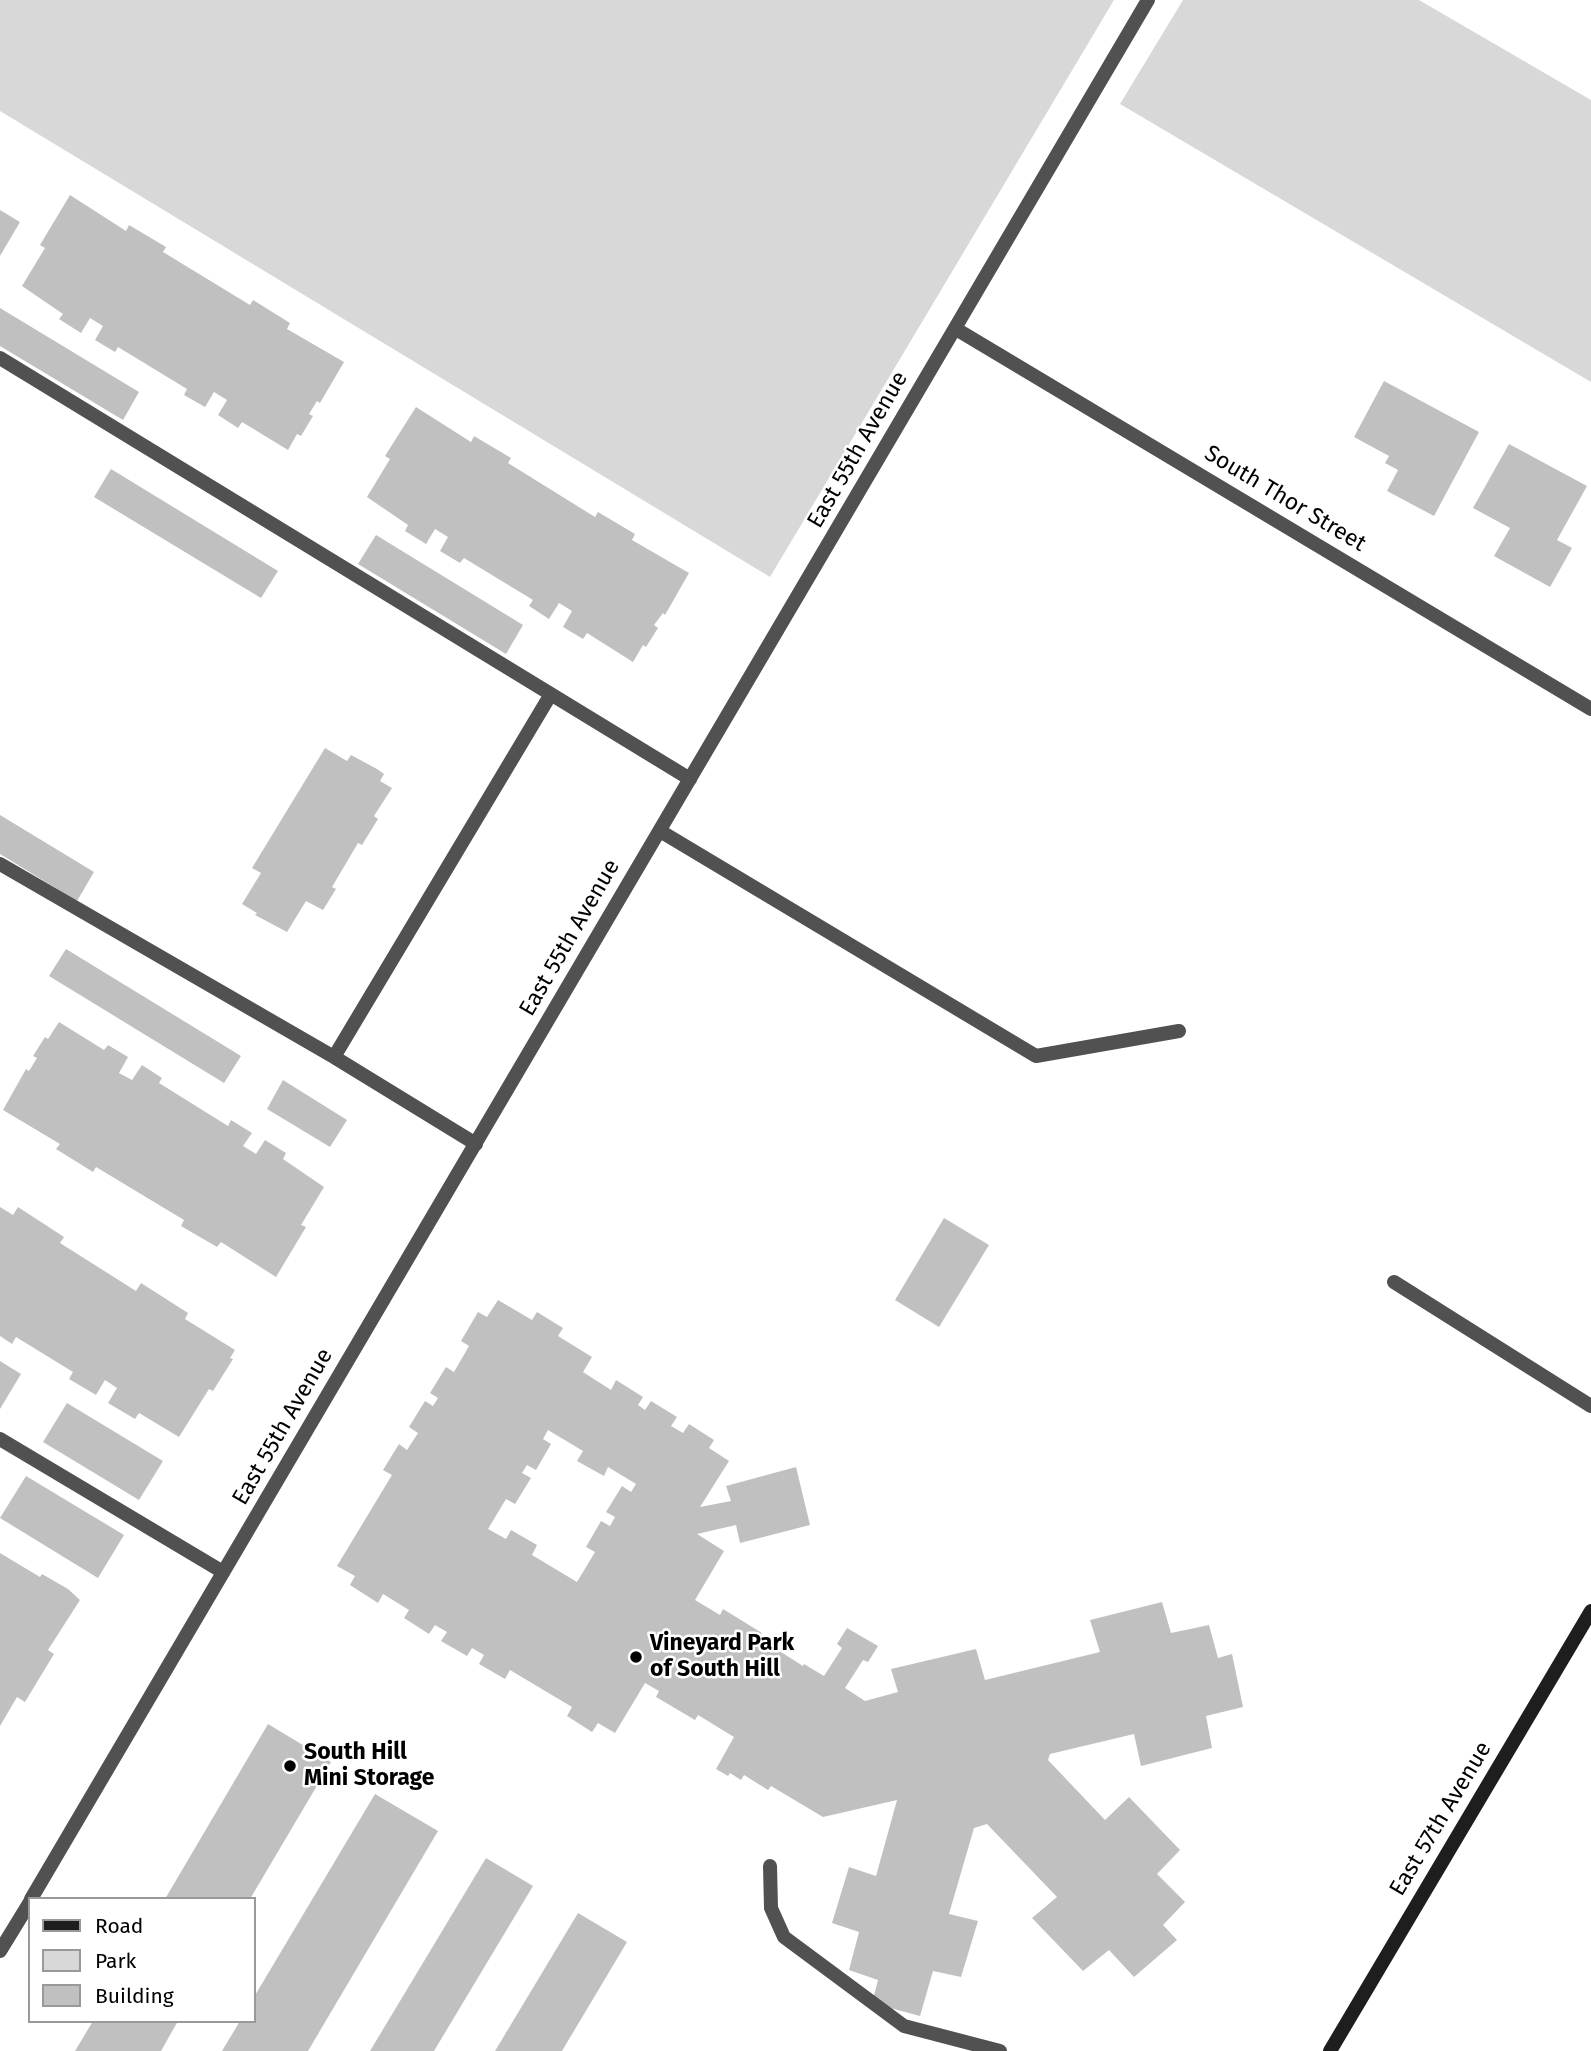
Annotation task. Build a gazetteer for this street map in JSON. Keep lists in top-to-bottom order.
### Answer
{
  "streets": {
    "main road": ["East 57th Avenue"],
    "street": ["East 55th Avenue", "South Thor Street"]
  },
  "crossings": [
    ["East 55th Avenue", "South Thor Street"]
  ],
  "places": ["Vineyard Park of South Hill", "South Hill Mini Storage"],
  "legend": ["Road", "Park", "Building"]
}
